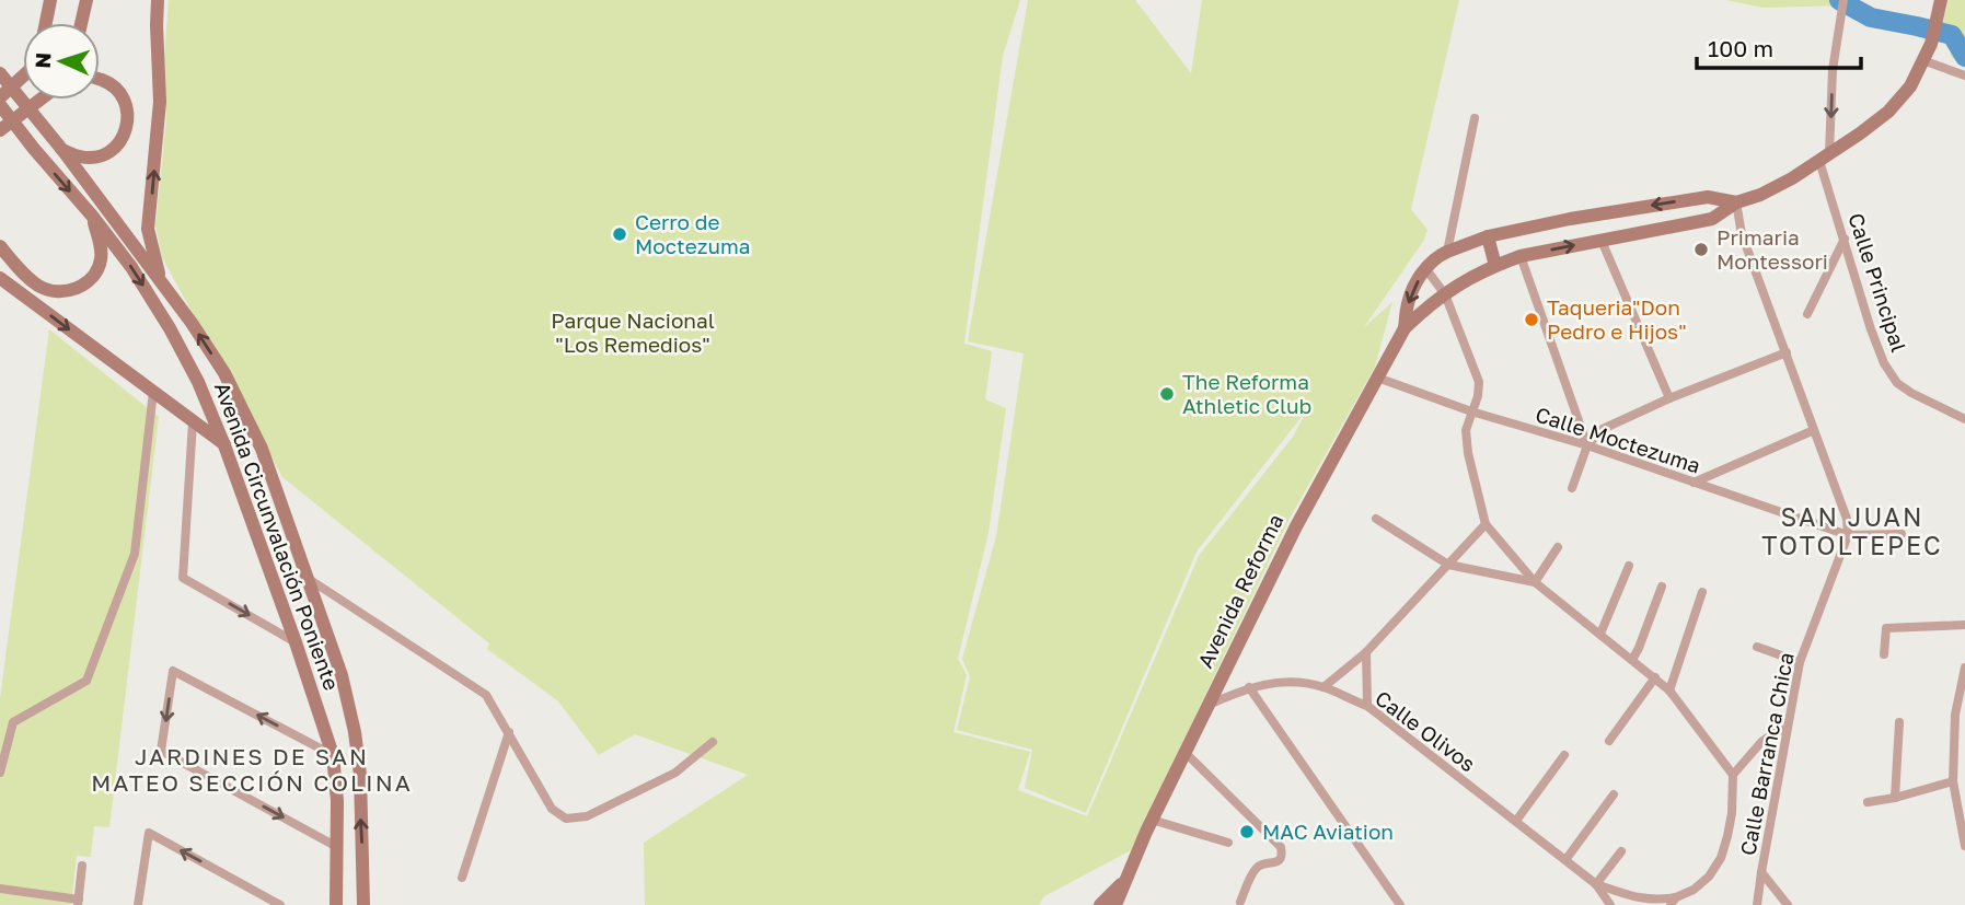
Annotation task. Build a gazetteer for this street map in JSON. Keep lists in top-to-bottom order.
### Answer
{
  "streets": {
    "main road": ["Avenida Circunvalación Poniente", "Avenida Reforma"],
    "street": [
      "Calle Principal",
      "Calle Moctezuma",
      "Calle Olivos",
      "Calle Barranca Chica"
    ]
  },
  "crossings": [
    ["Calle Principal", "Avenida Reforma"],
    ["Calle Moctezuma", "Avenida Reforma"],
    ["Calle Moctezuma", "Calle Barranca Chica"],
    ["Avenida Reforma", "Calle Olivos"]
  ],
  "districts": ["SAN JUAN TOTOLTEPEC", "JARDINES DE SAN MATEO SECCIÓN COLINA"],
  "parks": ["Parque Nacional \"Los Remedios\""],
  "places": [
    "Cerro de Moctezuma",
    "Primaria Montessori",
    "Taqueria\"Don Pedro e Hijos\"",
    "The Reforma Athletic Club",
    "MAC Aviation"
  ],
  "scale_bar": "100 m",
  "north": "left"
}
